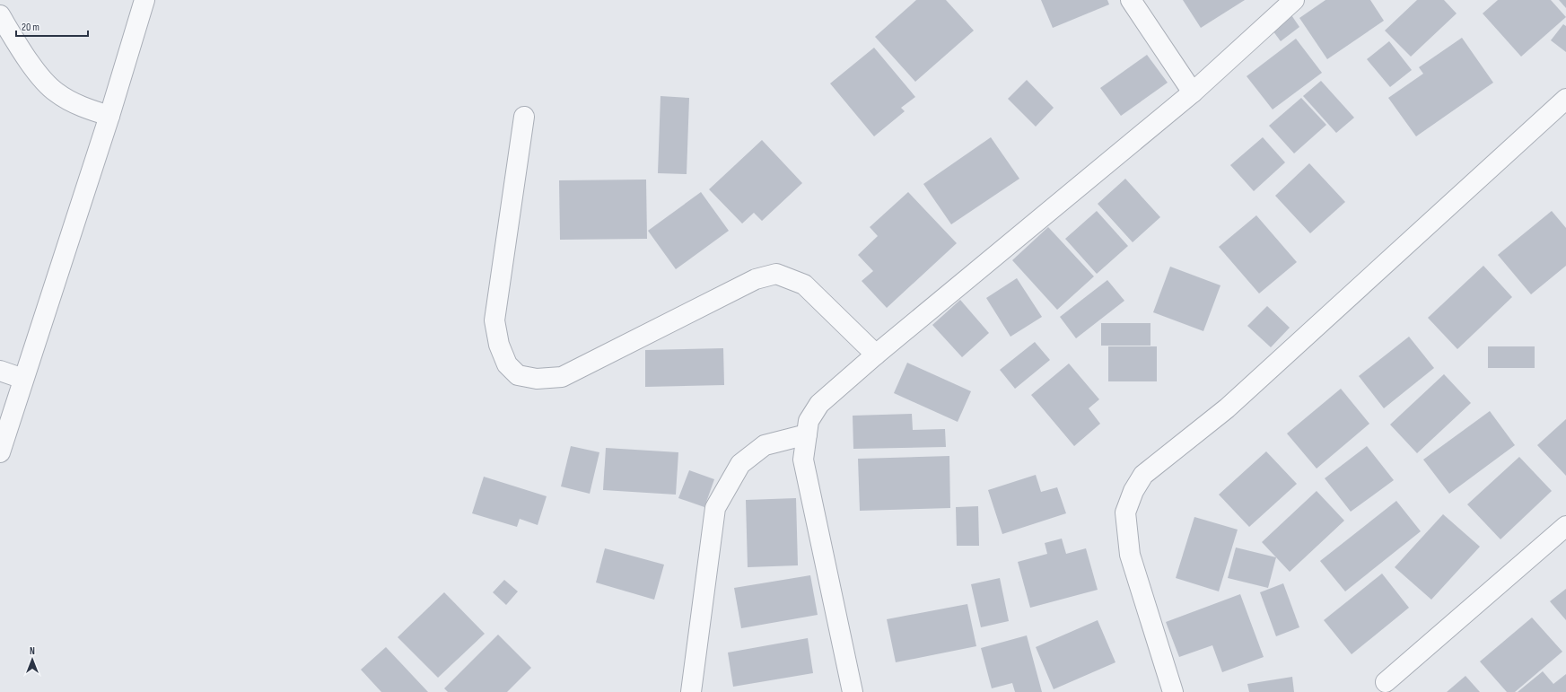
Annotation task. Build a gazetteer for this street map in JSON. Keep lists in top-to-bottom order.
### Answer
{
  "scale_bar": "20 m",
  "north": "top"
}
